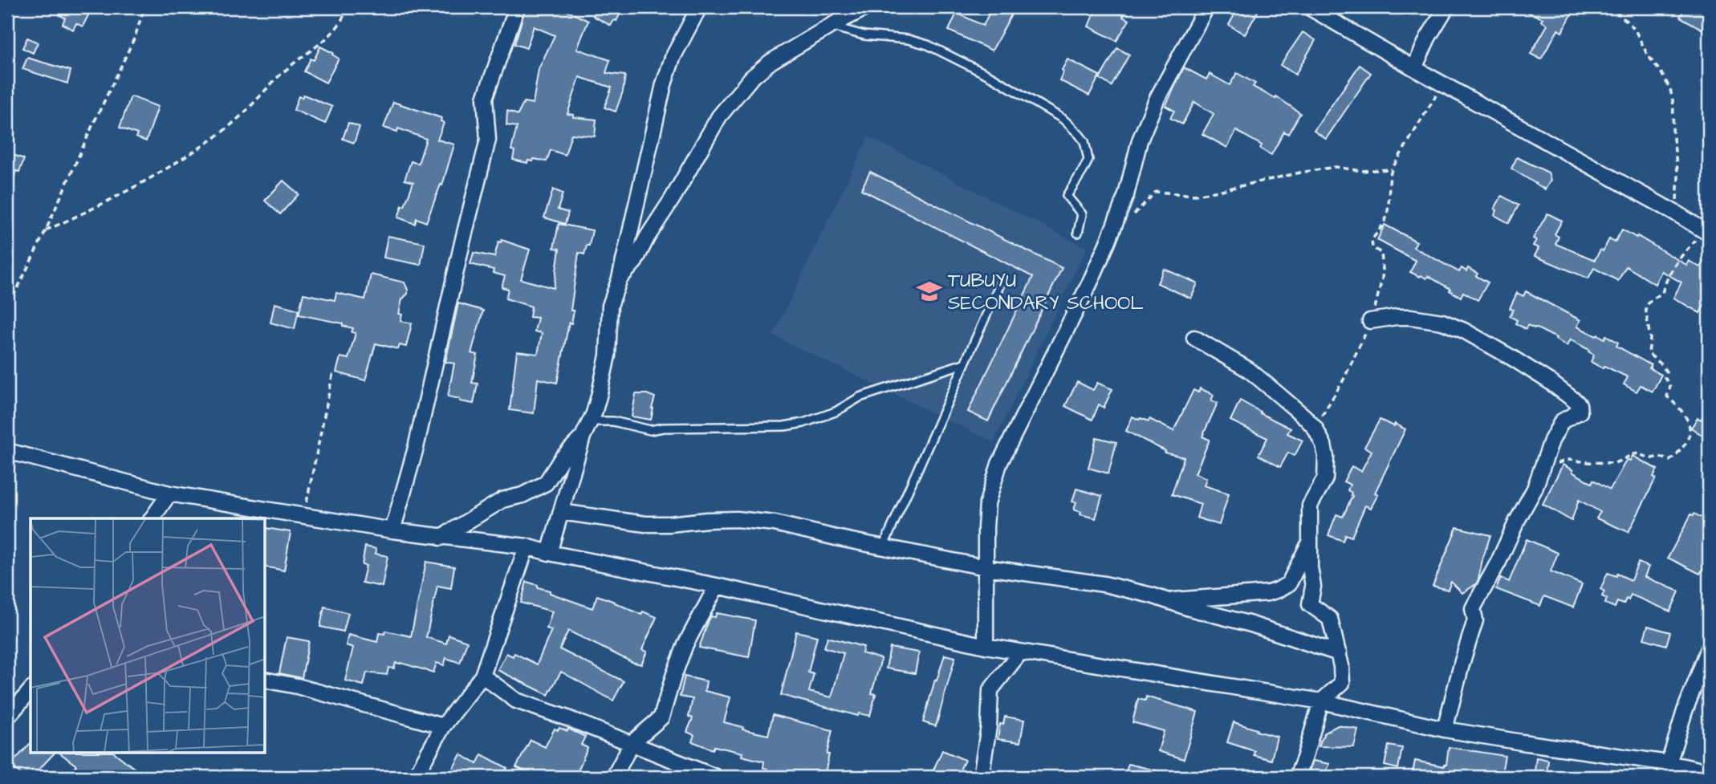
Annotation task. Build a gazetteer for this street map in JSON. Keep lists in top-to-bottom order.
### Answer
{
  "places": {
    "school or university": ["TUBUYU SECONDARY SCHOOL"]
  }
}
